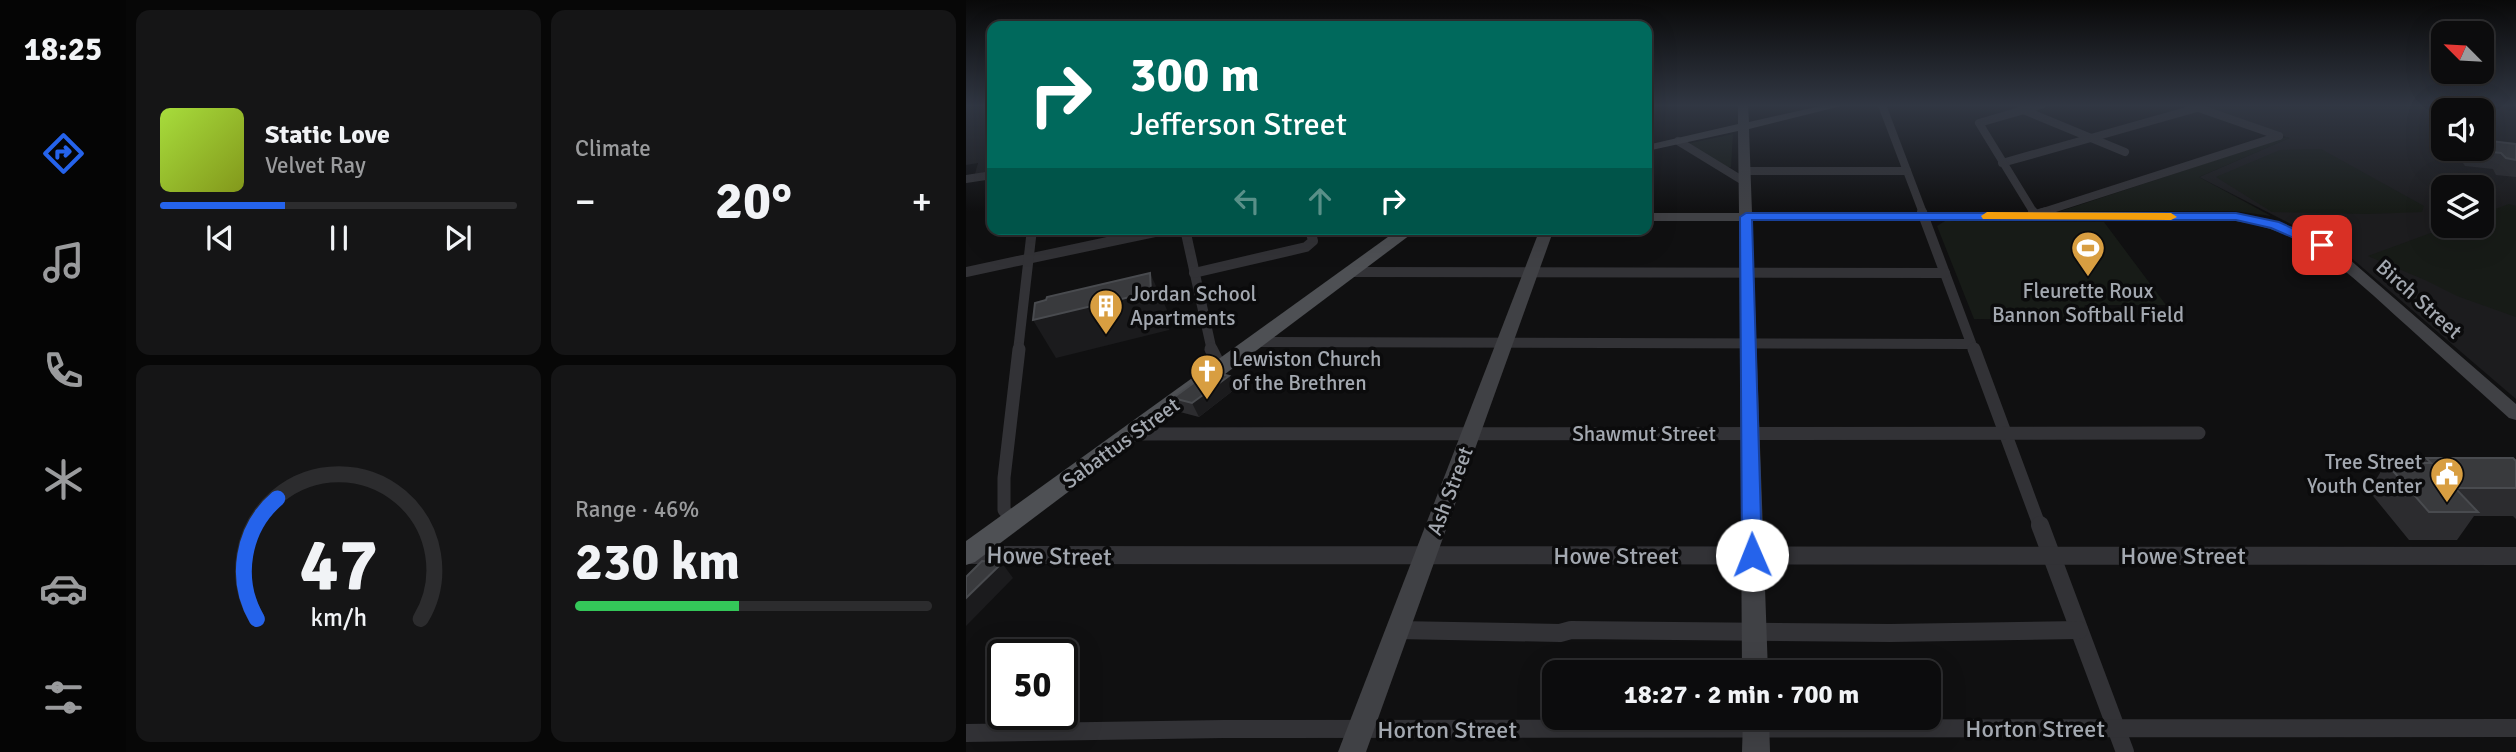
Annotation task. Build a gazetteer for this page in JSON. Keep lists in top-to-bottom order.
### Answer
{
  "streets": {
    "main road": ["Birch Street", "Sabattus Street", "Ash Street"],
    "street": ["Shawmut Street", "Howe Street", "Horton Street"]
  },
  "crossings": [
    ["Shawmut Street", "Sabattus Street"],
    ["Shawmut Street", "Ash Street"],
    ["Sabattus Street", "Howe Street"],
    ["Ash Street", "Howe Street"],
    ["Ash Street", "Horton Street"]
  ],
  "places": {
    "sports": ["Fleurette Roux Bannon Softball Field"],
    "building": ["Jordan School Apartments"],
    "church": ["Lewiston Church of the Brethren"],
    "public building": ["Tree Street Youth Center"]
  },
  "north": "top left",
  "page": {
    "tabs": "18:25",
    "tile": [
      "Climate",
      ["Range · 46%", "230 km"]
    ],
    "turn": ["300 m", "Jefferson Street"],
    "song": ["Static Love", "Velvet Ray"],
    "heat": ["−", "20°", "+"],
    "limit": "50",
    "trip": "18:27 · 2 min · 700 m",
    "gauge": ["47", "km/h"]
  }
}
